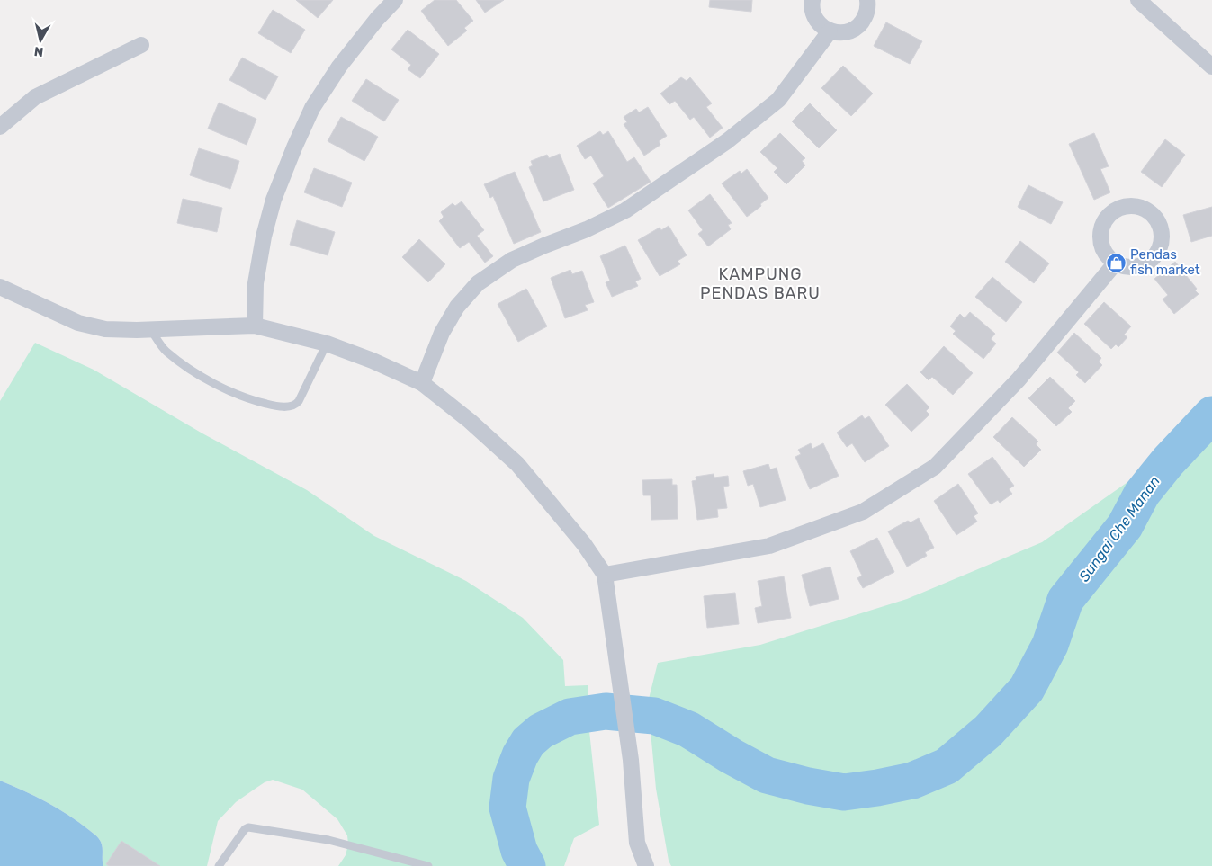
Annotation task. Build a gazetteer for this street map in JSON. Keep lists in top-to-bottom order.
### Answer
{
  "districts": ["KAMPUNG PENDAS BARU"],
  "water": ["Sungai Che Manan"],
  "places": {
    "shop": ["Pendas fish market"]
  },
  "north": "bottom"
}
